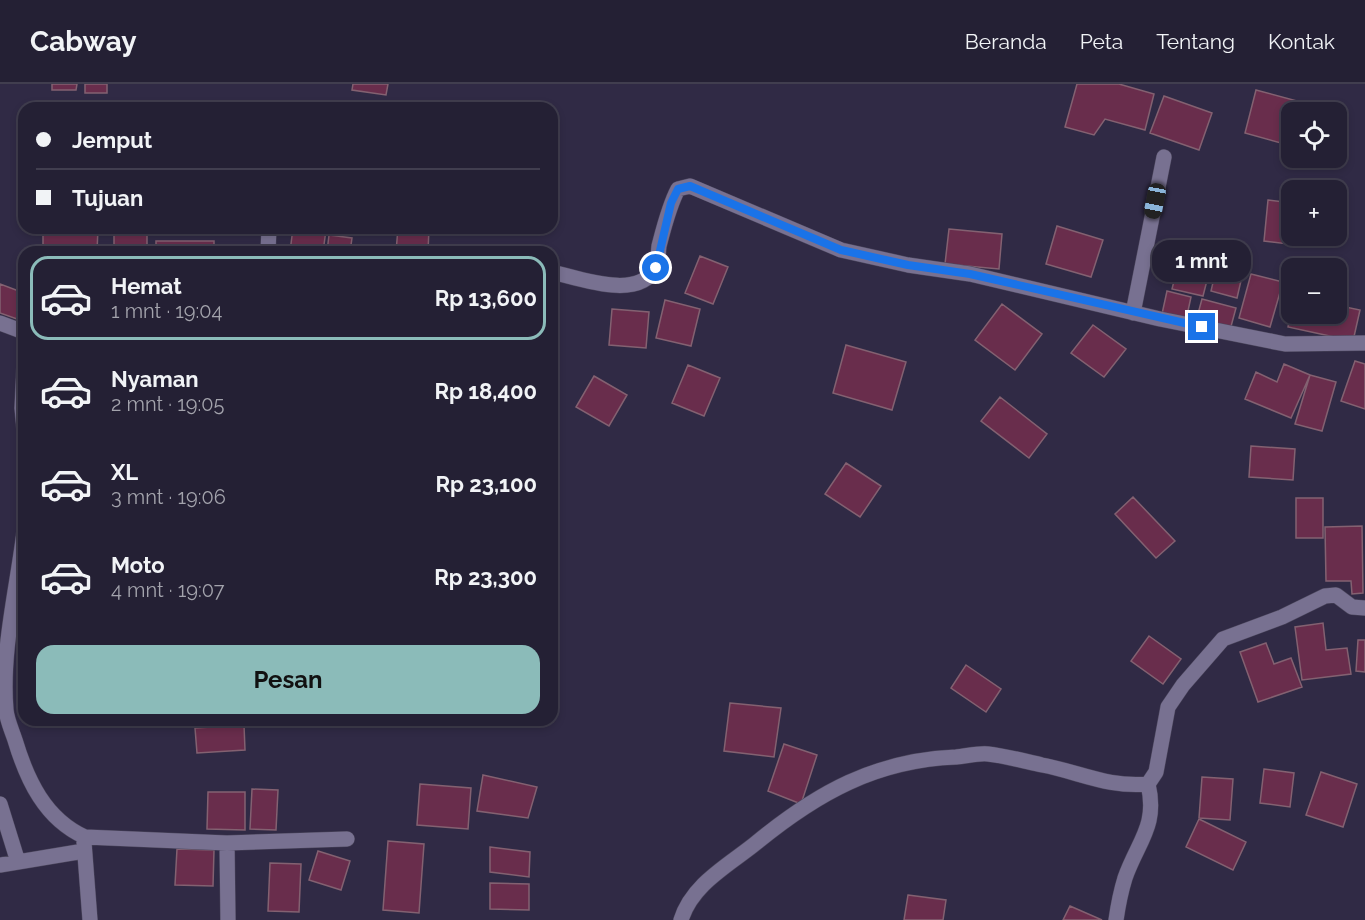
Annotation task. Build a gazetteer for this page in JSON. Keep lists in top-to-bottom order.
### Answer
{
  "page": {
    "header": "Cabway",
    "nav": [
      "Beranda",
      "Peta",
      "Tentang",
      "Kontak"
    ],
    "map_buttons": ["+", "−"],
    "banner": ["Jemput", "Tujuan"],
    "bubble": "1 mnt",
    "list": [
      {
        "name": "Hemat",
        "note": "1 mnt · 19:04",
        "value": "Rp 13,600"
      },
      {
        "name": "Nyaman",
        "note": "2 mnt · 19:05",
        "value": "Rp 18,400"
      },
      {
        "name": "XL",
        "note": "3 mnt · 19:06",
        "value": "Rp 23,100"
      },
      {
        "name": "Moto",
        "note": "4 mnt · 19:07",
        "value": "Rp 23,300"
      }
    ],
    "buttons": "Pesan"
  }
}
